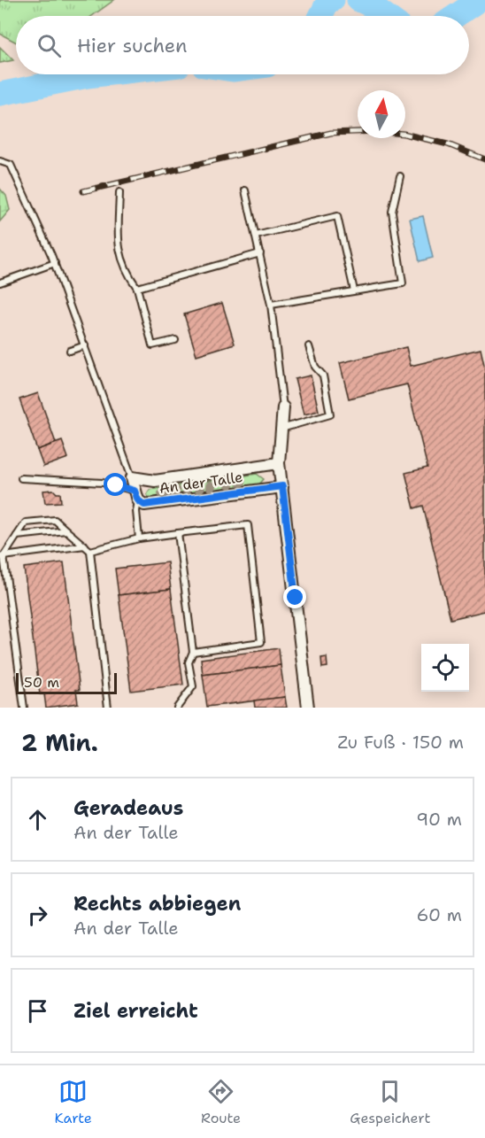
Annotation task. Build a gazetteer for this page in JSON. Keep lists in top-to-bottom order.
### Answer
{
  "streets": {
    "street": ["An der Talle"]
  },
  "scale_bar": "50 m",
  "north": "top",
  "page": {
    "search": "Hier suchen",
    "scale": "50 m",
    "heading": ["2 Min.", "Zu Fuß · 150 m"],
    "list": [
      ["Geradeaus", "An der Talle", "90 m"],
      ["Rechts abbiegen", "An der Talle", "60 m"],
      "Ziel erreicht"
    ],
    "nav": ["Karte", "Route", "Gespeichert"]
  }
}
